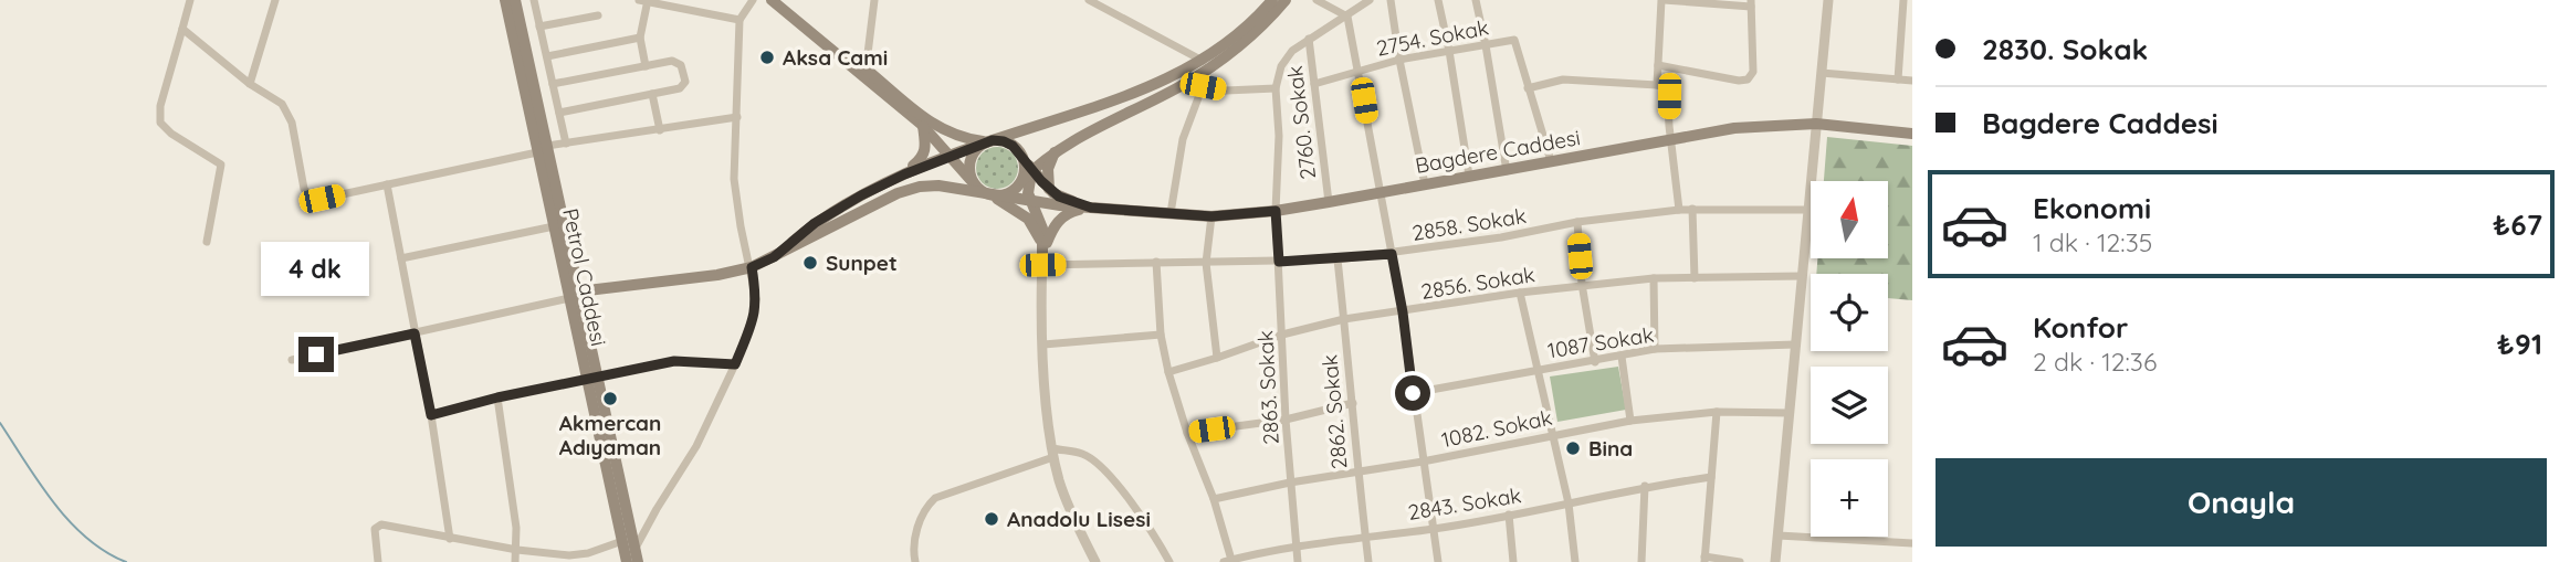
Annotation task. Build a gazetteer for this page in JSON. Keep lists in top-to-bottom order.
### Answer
{
  "streets": {
    "main road": ["Bagdere Caddesi", "Petrol Caddesi"],
    "street": [
      "2754. Sokak",
      "2760. Sokak",
      "2858. Sokak",
      "2856. Sokak",
      "1087 Sokak",
      "2863. Sokak",
      "2862. Sokak",
      "1082. Sokak",
      "2843. Sokak"
    ]
  },
  "crossings": [
    ["2754. Sokak", "2760. Sokak"],
    ["2760. Sokak", "Bagdere Caddesi"],
    ["2760. Sokak", "2863. Sokak"],
    ["Bagdere Caddesi", "2863. Sokak"],
    ["2858. Sokak", "2863. Sokak"],
    ["2858. Sokak", "2862. Sokak"],
    ["2856. Sokak", "2863. Sokak"],
    ["2856. Sokak", "2862. Sokak"],
    ["2863. Sokak", "1082. Sokak"],
    ["2863. Sokak", "2843. Sokak"],
    ["2862. Sokak", "1082. Sokak"],
    ["2862. Sokak", "2843. Sokak"]
  ],
  "places": [
    "Aksa Cami",
    "Sunpet",
    "Akmercan Adıyaman",
    "Bina",
    "Anadolu Lisesi"
  ],
  "north": "top",
  "page": {
    "banner": ["2830. Sokak", "Bagdere Caddesi"],
    "list": [
      {
        "name": "Ekonomi",
        "note": "1 dk · 12:35",
        "value": "₺67"
      },
      {
        "name": "Konfor",
        "note": "2 dk · 12:36",
        "value": "₺91"
      }
    ],
    "map_buttons": "+",
    "bubble": "4 dk",
    "buttons": "Onayla"
  }
}
